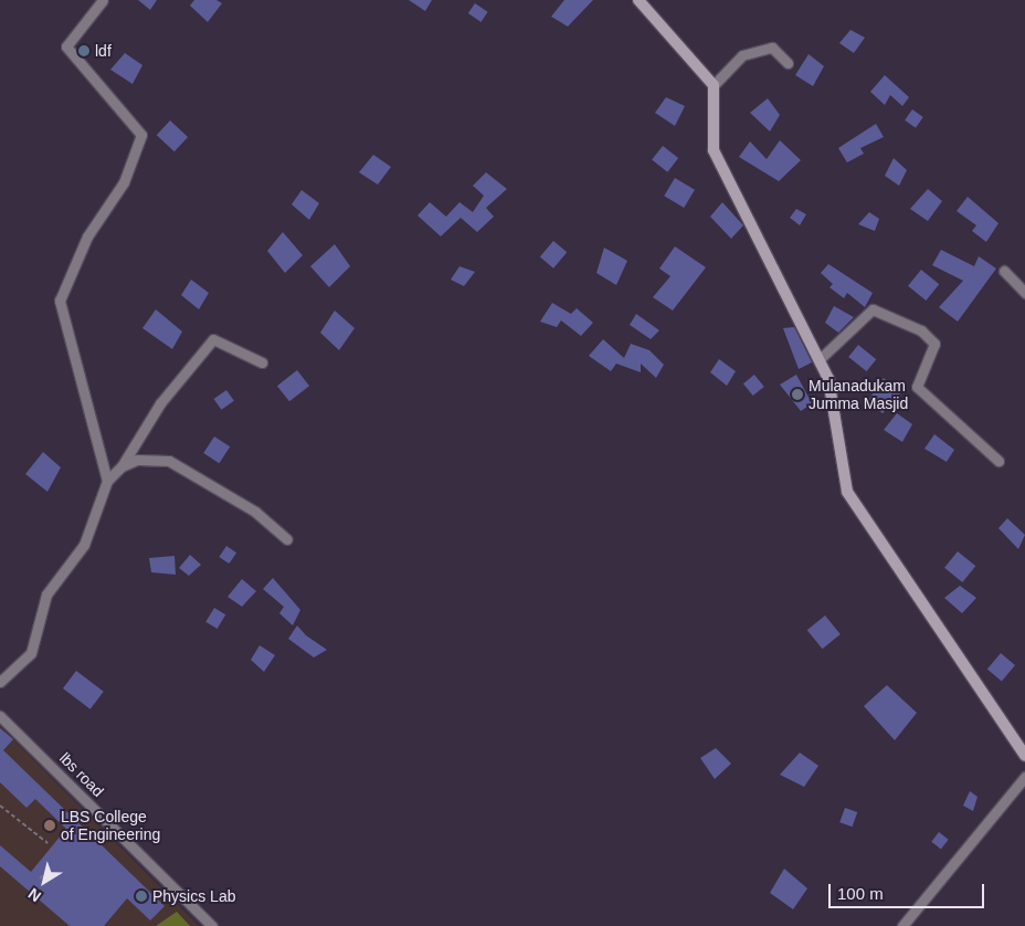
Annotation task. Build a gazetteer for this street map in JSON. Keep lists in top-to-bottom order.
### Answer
{
  "streets": {
    "street": ["lbs road"]
  },
  "places": [
    "ldf",
    "Mulanadukam Jumma Masjid",
    "LBS College of Engineering",
    "Physics Lab"
  ],
  "scale_bar": "100 m",
  "north": "bottom left"
}
